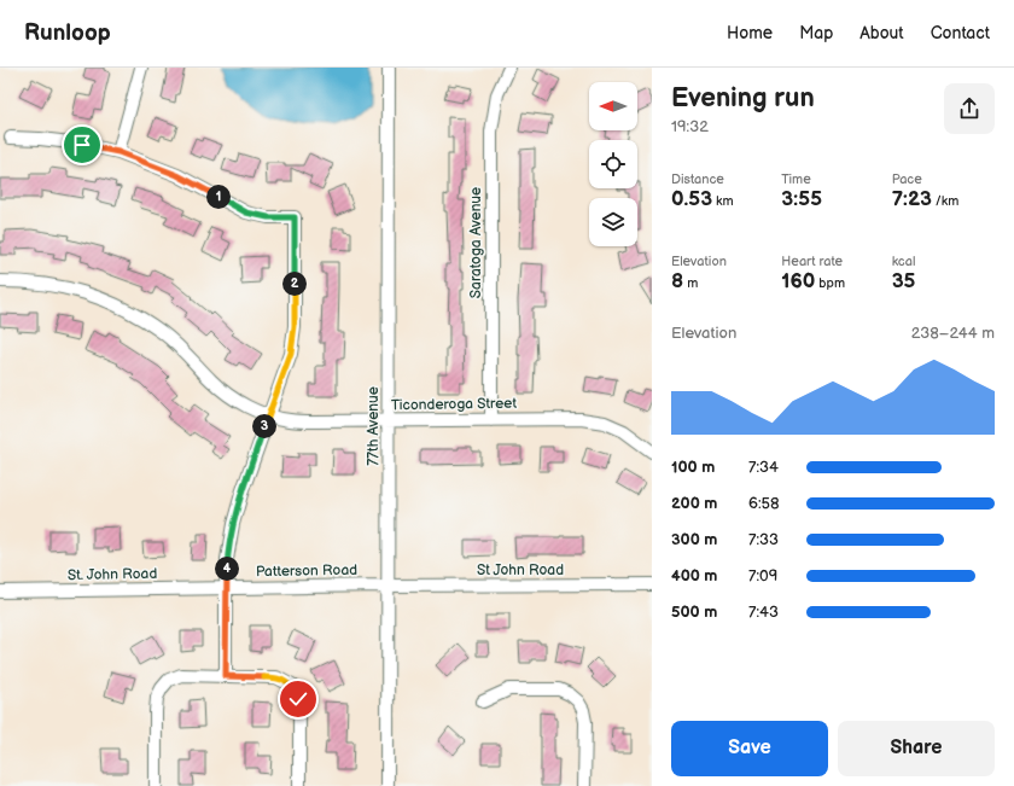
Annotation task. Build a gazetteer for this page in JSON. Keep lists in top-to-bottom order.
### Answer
{
  "streets": {
    "street": [
      "Saratoga Avenue",
      "Ticonderoga Street",
      "77th Avenue",
      "St John Road",
      "Patterson Road",
      "St. John Road"
    ]
  },
  "crossings": [
    ["Saratoga Avenue", "Ticonderoga Street"],
    ["Ticonderoga Street", "77th Avenue"],
    ["77th Avenue", "St John Road"],
    ["77th Avenue", "Patterson Road"],
    ["St John Road", "Patterson Road"],
    ["Patterson Road", "St. John Road"]
  ],
  "north": "left",
  "page": {
    "header": "Runloop",
    "nav": [
      "Home",
      "Map",
      "About",
      "Contact"
    ],
    "heading": ["Evening run", "19:32"],
    "stats": [
      ["Distance", "0.53 km"],
      ["Time", "3:55"],
      ["Pace", "7:23 /km"],
      ["Elevation", "8 m"],
      ["Heart rate", "160 bpm"],
      ["kcal", "35"]
    ],
    "pins": [
      "1",
      "2",
      "3",
      "4"
    ],
    "chart": ["Elevation", "238–244 m"],
    "list": [
      {
        "name": "100 m",
        "note": "7:34"
      },
      {
        "name": "200 m",
        "note": "6:58"
      },
      {
        "name": "300 m",
        "note": "7:33"
      },
      {
        "name": "400 m",
        "note": "7:09"
      },
      {
        "name": "500 m",
        "note": "7:43"
      }
    ],
    "buttons": ["Save", "Share"]
  }
}
